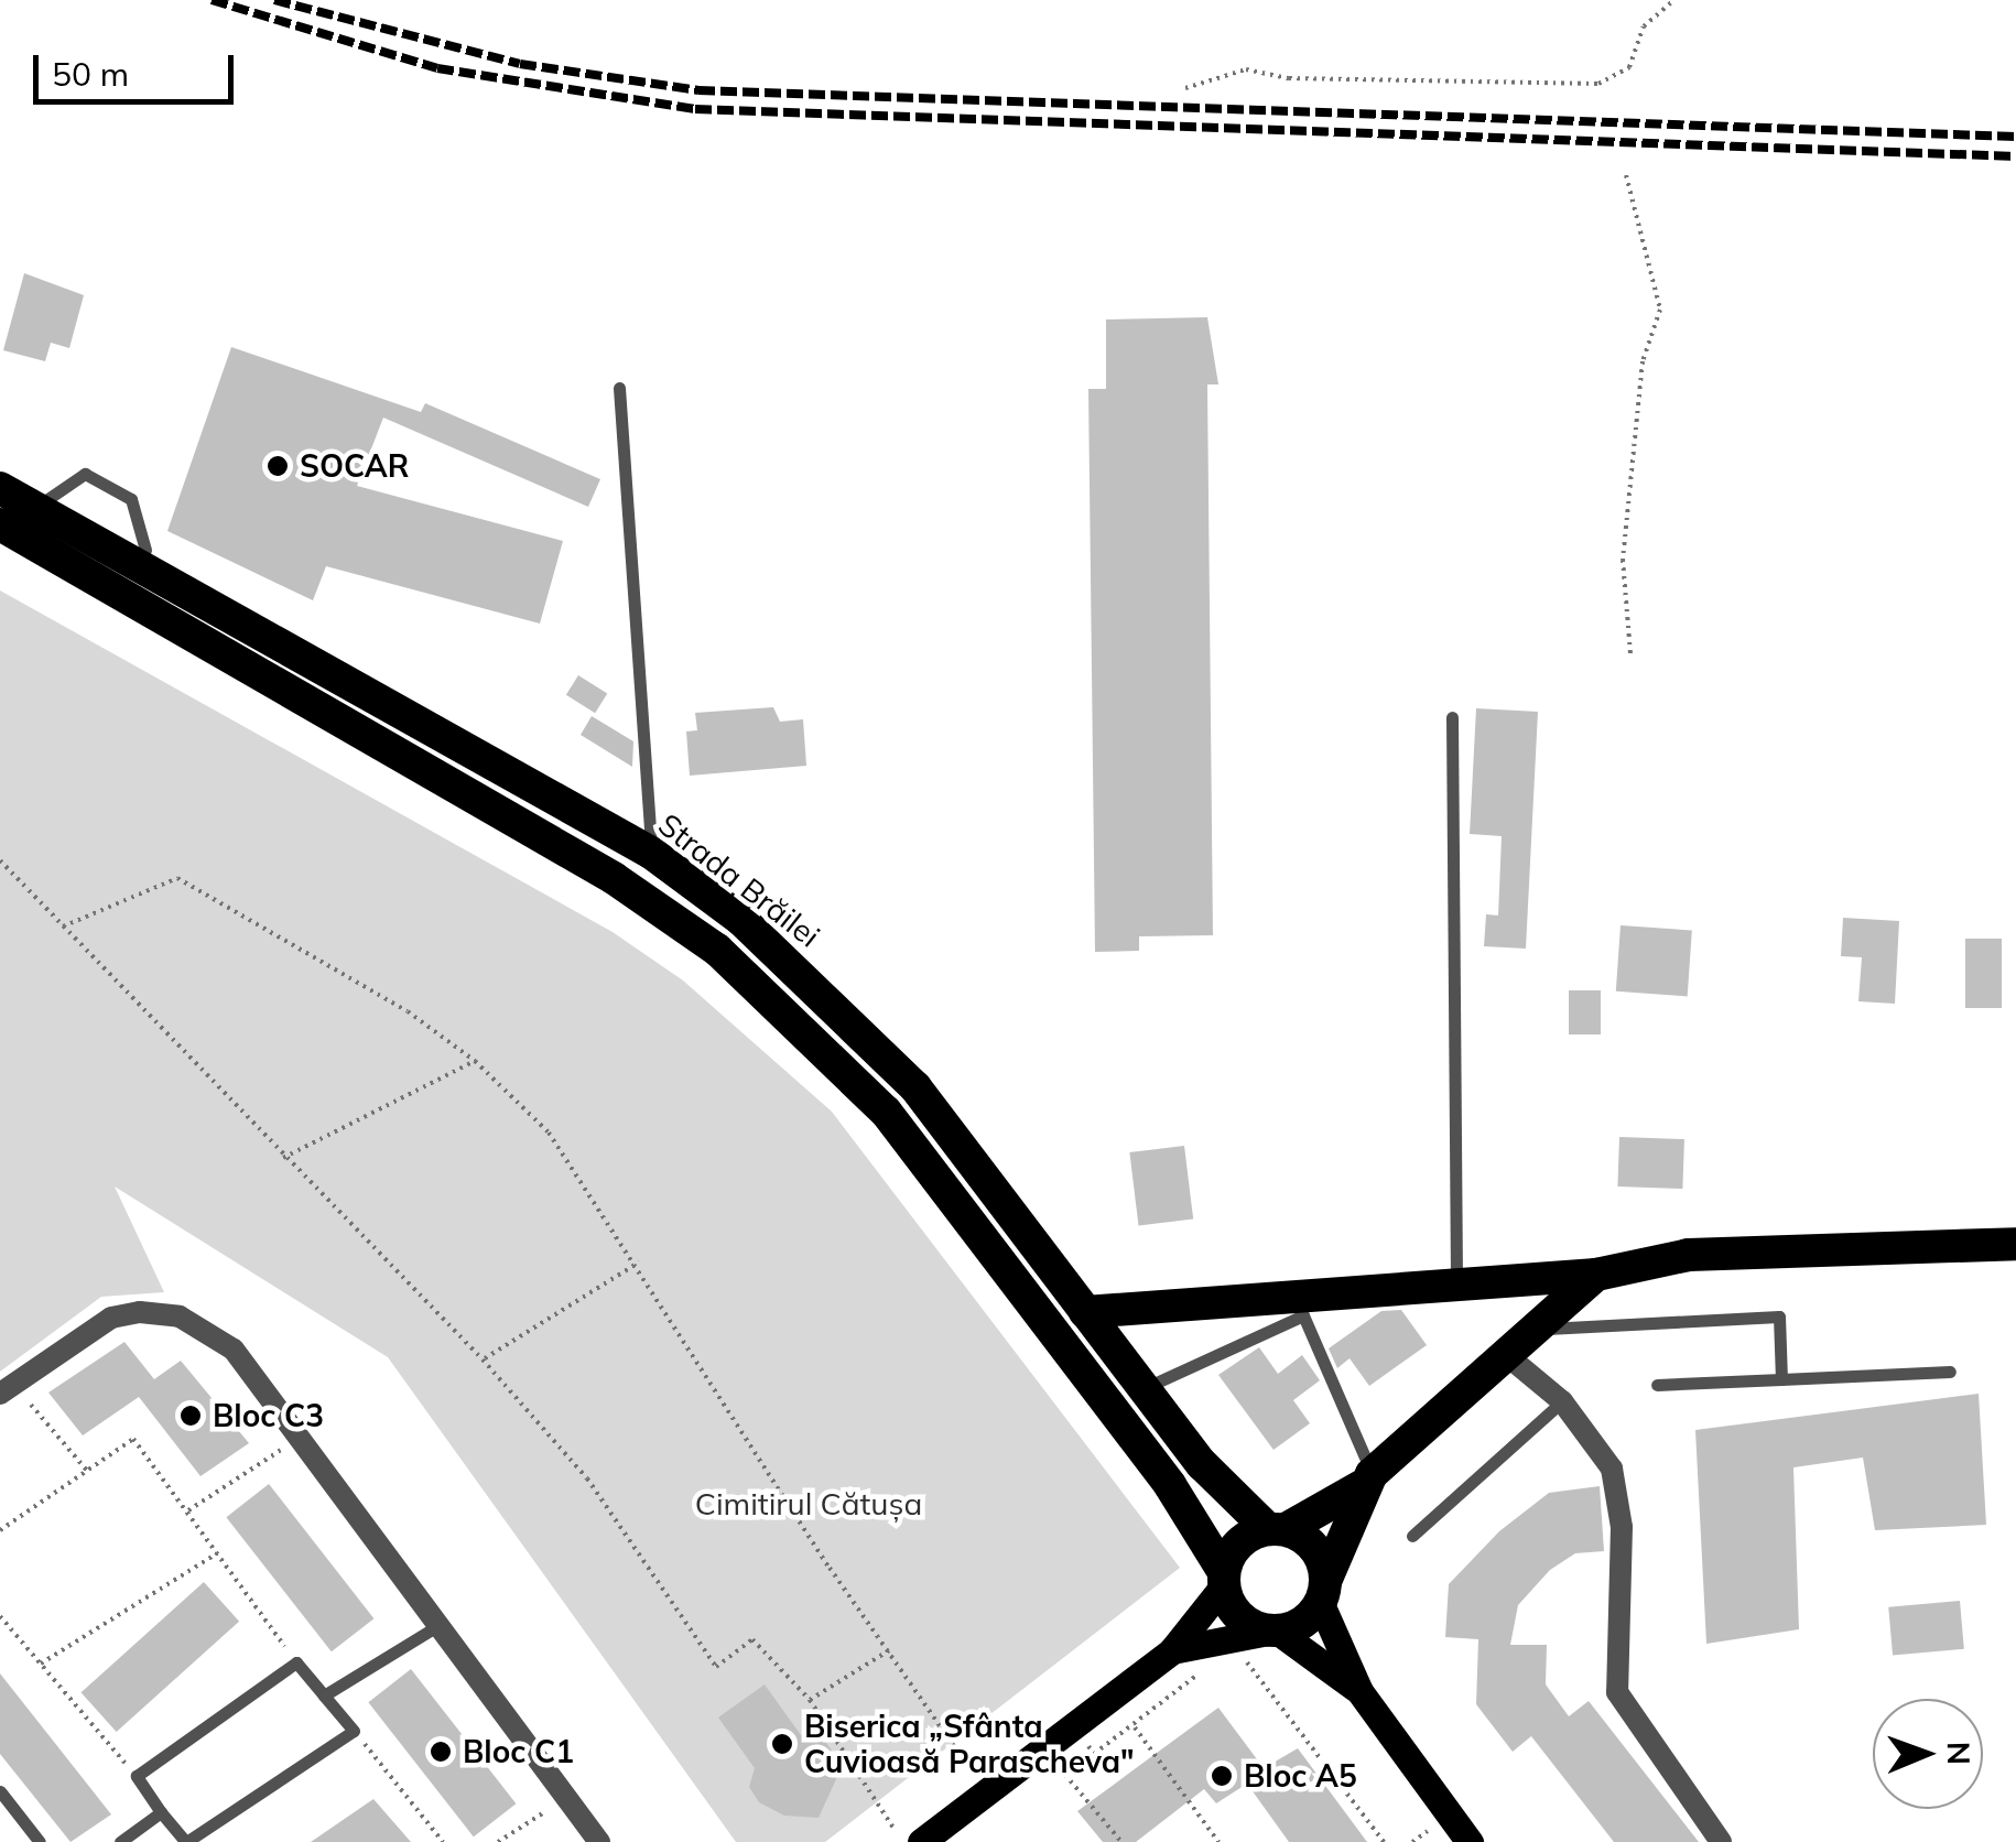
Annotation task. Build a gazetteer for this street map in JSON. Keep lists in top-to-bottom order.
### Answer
{
  "streets": {
    "highway": ["Strada Brăilei"]
  },
  "parks": ["Cimitirul Cătușa"],
  "places": [
    "SOCAR",
    "Bloc C3",
    "Biserica „Sfânta Cuvioasă Parascheva\"",
    "Bloc C1",
    "Bloc A5"
  ],
  "scale_bar": "50 m",
  "north": "right"
}
